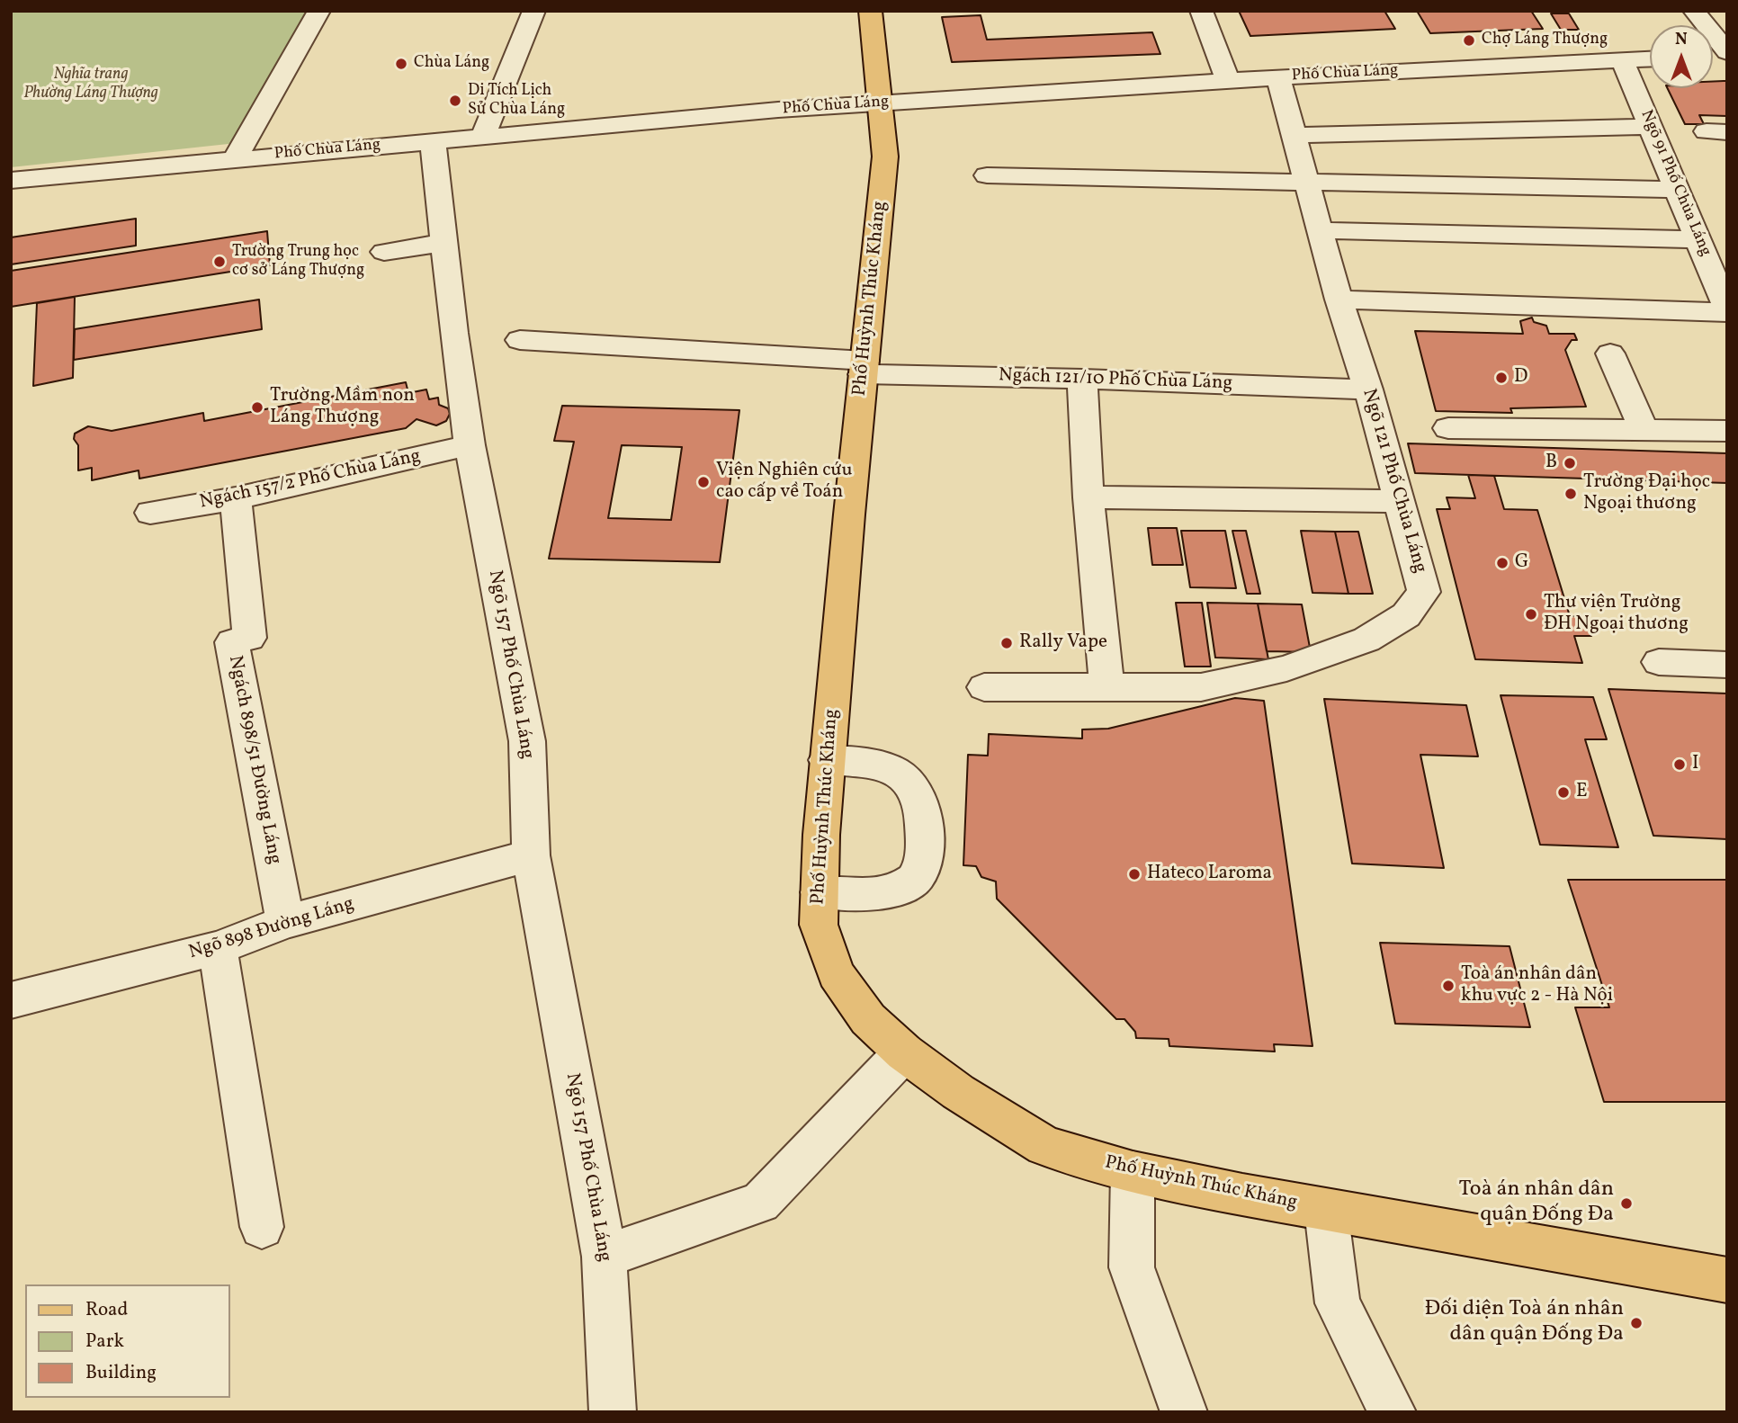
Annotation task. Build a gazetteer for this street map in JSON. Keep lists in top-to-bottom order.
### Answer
{
  "streets": {
    "main road": ["Phố Huỳnh Thúc Kháng"],
    "street": [
      "Phố Chùa Láng",
      "Ngõ 91 Phố Chùa Láng",
      "Ngách 121/10 Phố Chùa Láng",
      "Ngách 157/2 Phố Chùa Láng",
      "Ngõ 121 Phố Chùa Láng",
      "Ngõ 157 Phố Chùa Láng",
      "Ngách 898/51 Đường Láng",
      "Ngõ 898 Đường Láng"
    ]
  },
  "crossings": [
    ["Phố Chùa Láng", "Ngõ 91 Phố Chùa Láng"],
    ["Phố Chùa Láng", "Phố Huỳnh Thúc Kháng"],
    ["Phố Chùa Láng", "Ngõ 121 Phố Chùa Láng"],
    ["Phố Chùa Láng", "Ngõ 157 Phố Chùa Láng"],
    ["Phố Huỳnh Thúc Kháng", "Ngách 121/10 Phố Chùa Láng"],
    ["Ngách 121/10 Phố Chùa Láng", "Ngõ 121 Phố Chùa Láng"],
    ["Ngách 157/2 Phố Chùa Láng", "Ngõ 157 Phố Chùa Láng"],
    ["Ngách 157/2 Phố Chùa Láng", "Ngách 898/51 Đường Láng"],
    ["Ngõ 157 Phố Chùa Láng", "Ngõ 898 Đường Láng"],
    ["Ngách 898/51 Đường Láng", "Ngõ 898 Đường Láng"]
  ],
  "parks": ["Nghĩa trang Phường Láng Thượng"],
  "places": [
    "Chợ Láng Thượng",
    "Chùa Láng",
    "Di Tích Lịch Sử Chùa Láng",
    "Trường Trung học cơ sở Láng Thượng",
    "D",
    "Trường Mầm non Láng Thượng",
    "B",
    "Viện Nghiên cứu cao cấp về Toán",
    "Trường Đại học Ngoại thương",
    "G",
    "Thư viện Trường ĐH Ngoại thương",
    "Rally Vape",
    "I",
    "E",
    "Hateco Laroma",
    "Toà án nhân dân khu vực 2 - Hà Nội",
    "Toà án nhân dân quận Đống Đa",
    "Đối diện Toà án nhân dân quận Đống Đa"
  ],
  "legend": ["Road", "Park", "Building"],
  "north": "top"
}
